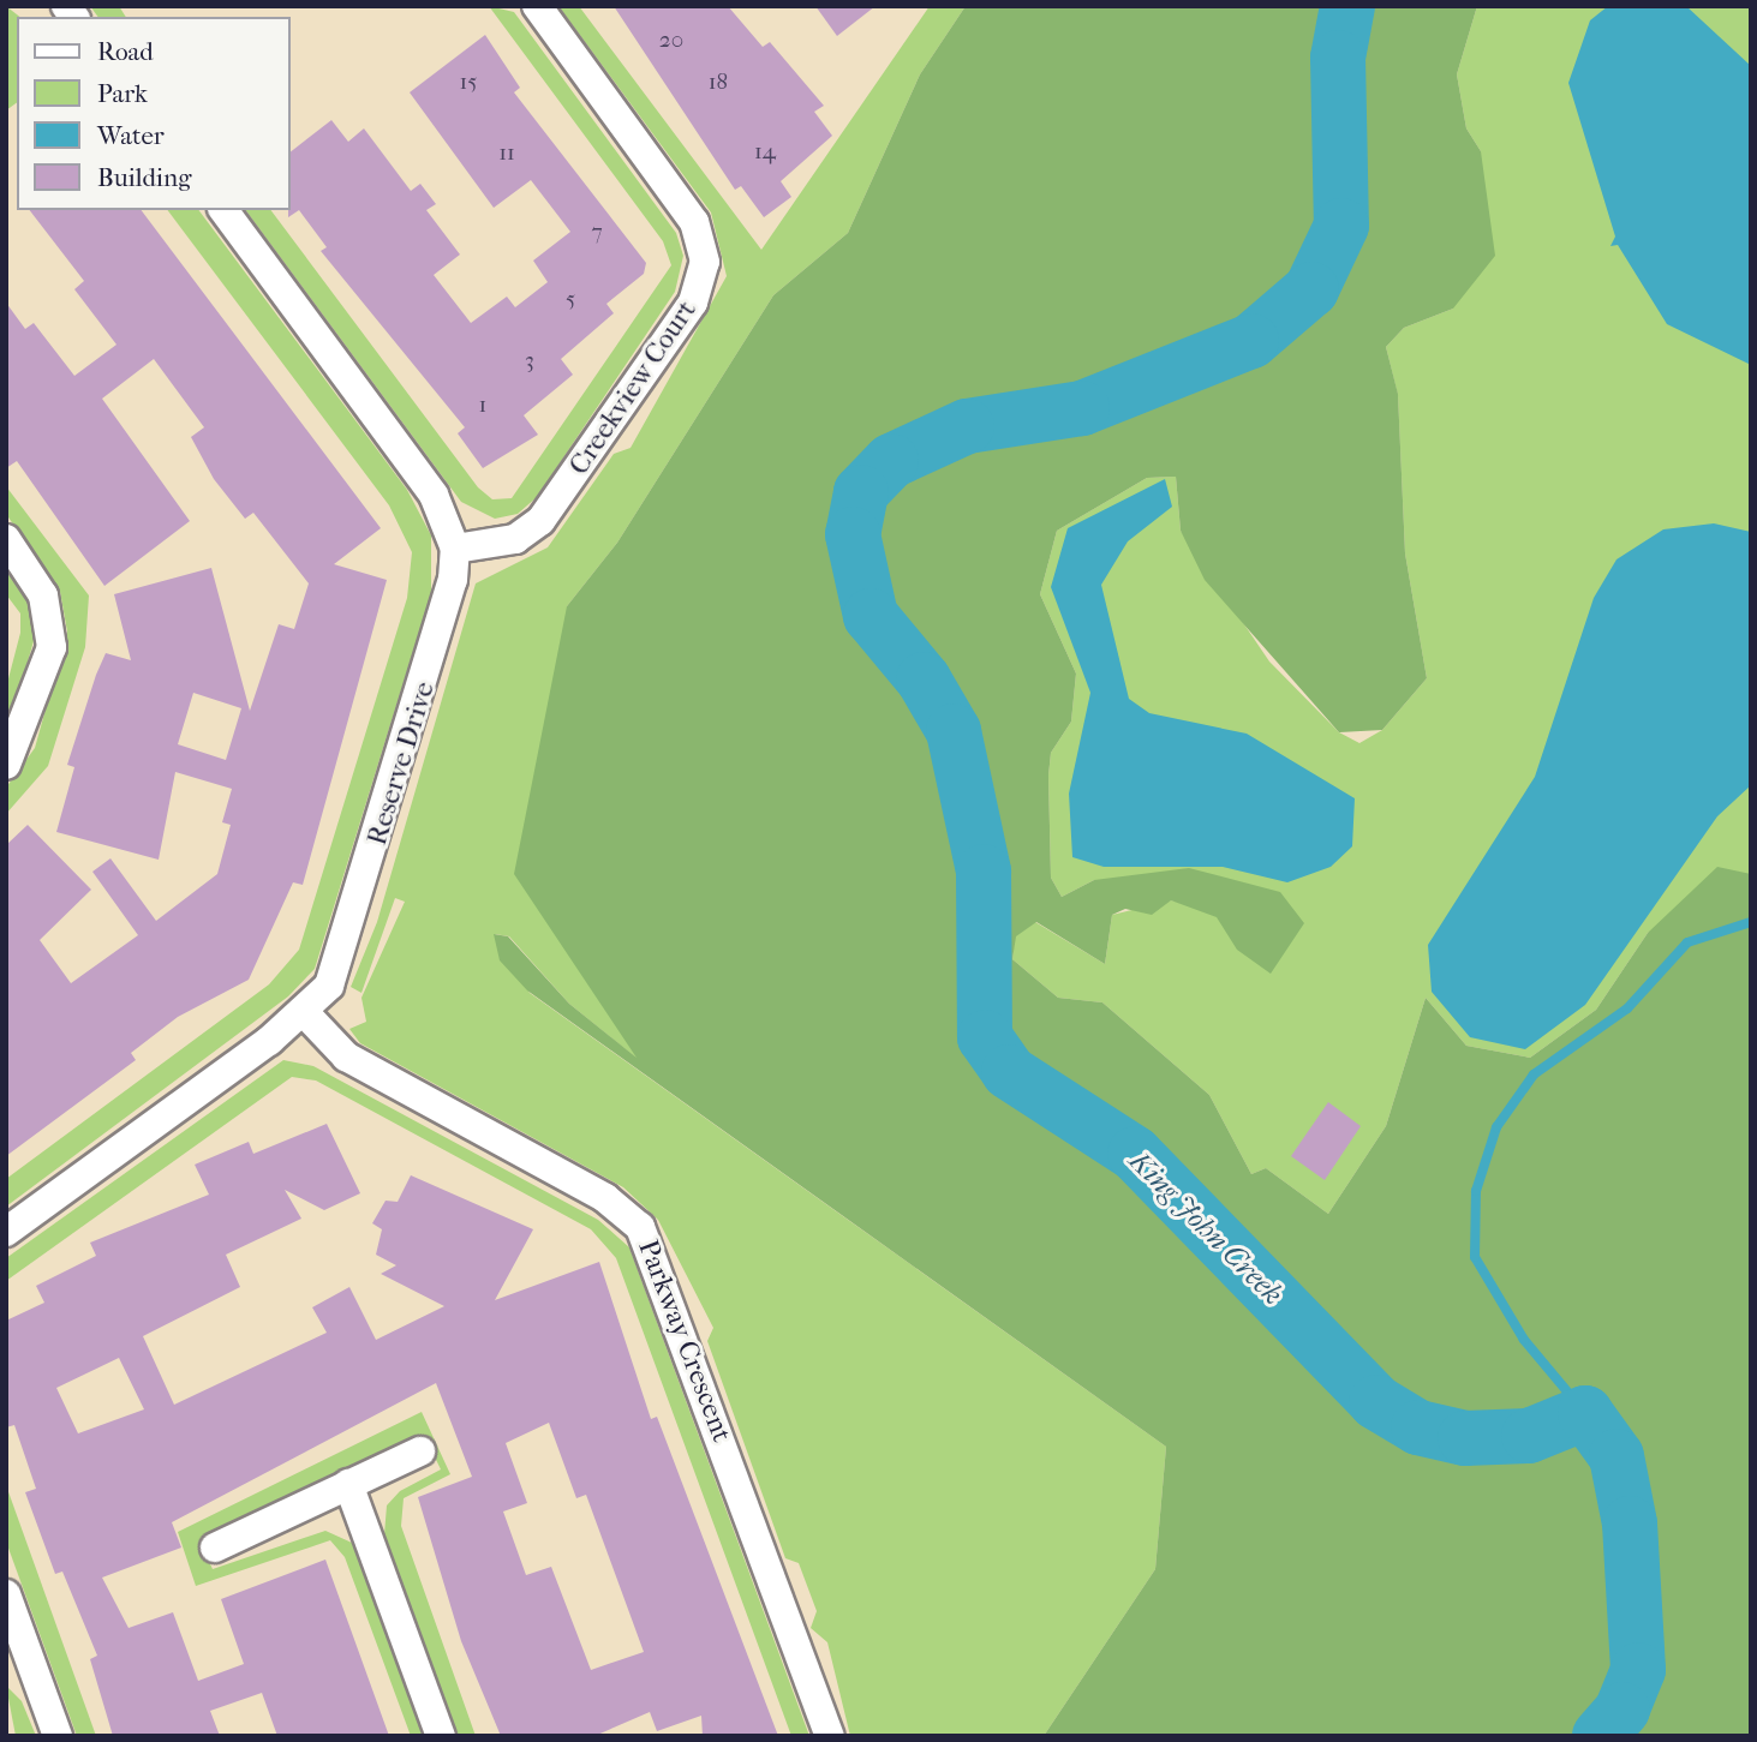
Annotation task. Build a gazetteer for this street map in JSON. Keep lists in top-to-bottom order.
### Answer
{
  "streets": {
    "street": ["Creekview Court", "Reserve Drive", "Parkway Crescent"]
  },
  "crossings": [
    ["Creekview Court", "Reserve Drive"],
    ["Reserve Drive", "Parkway Crescent"]
  ],
  "water": ["King John Creek"],
  "house_numbers": [
    "20",
    "15",
    "18",
    "14",
    "11",
    "7",
    "5",
    "3",
    "1"
  ],
  "legend": [
    "Road",
    "Park",
    "Water",
    "Building"
  ]
}
